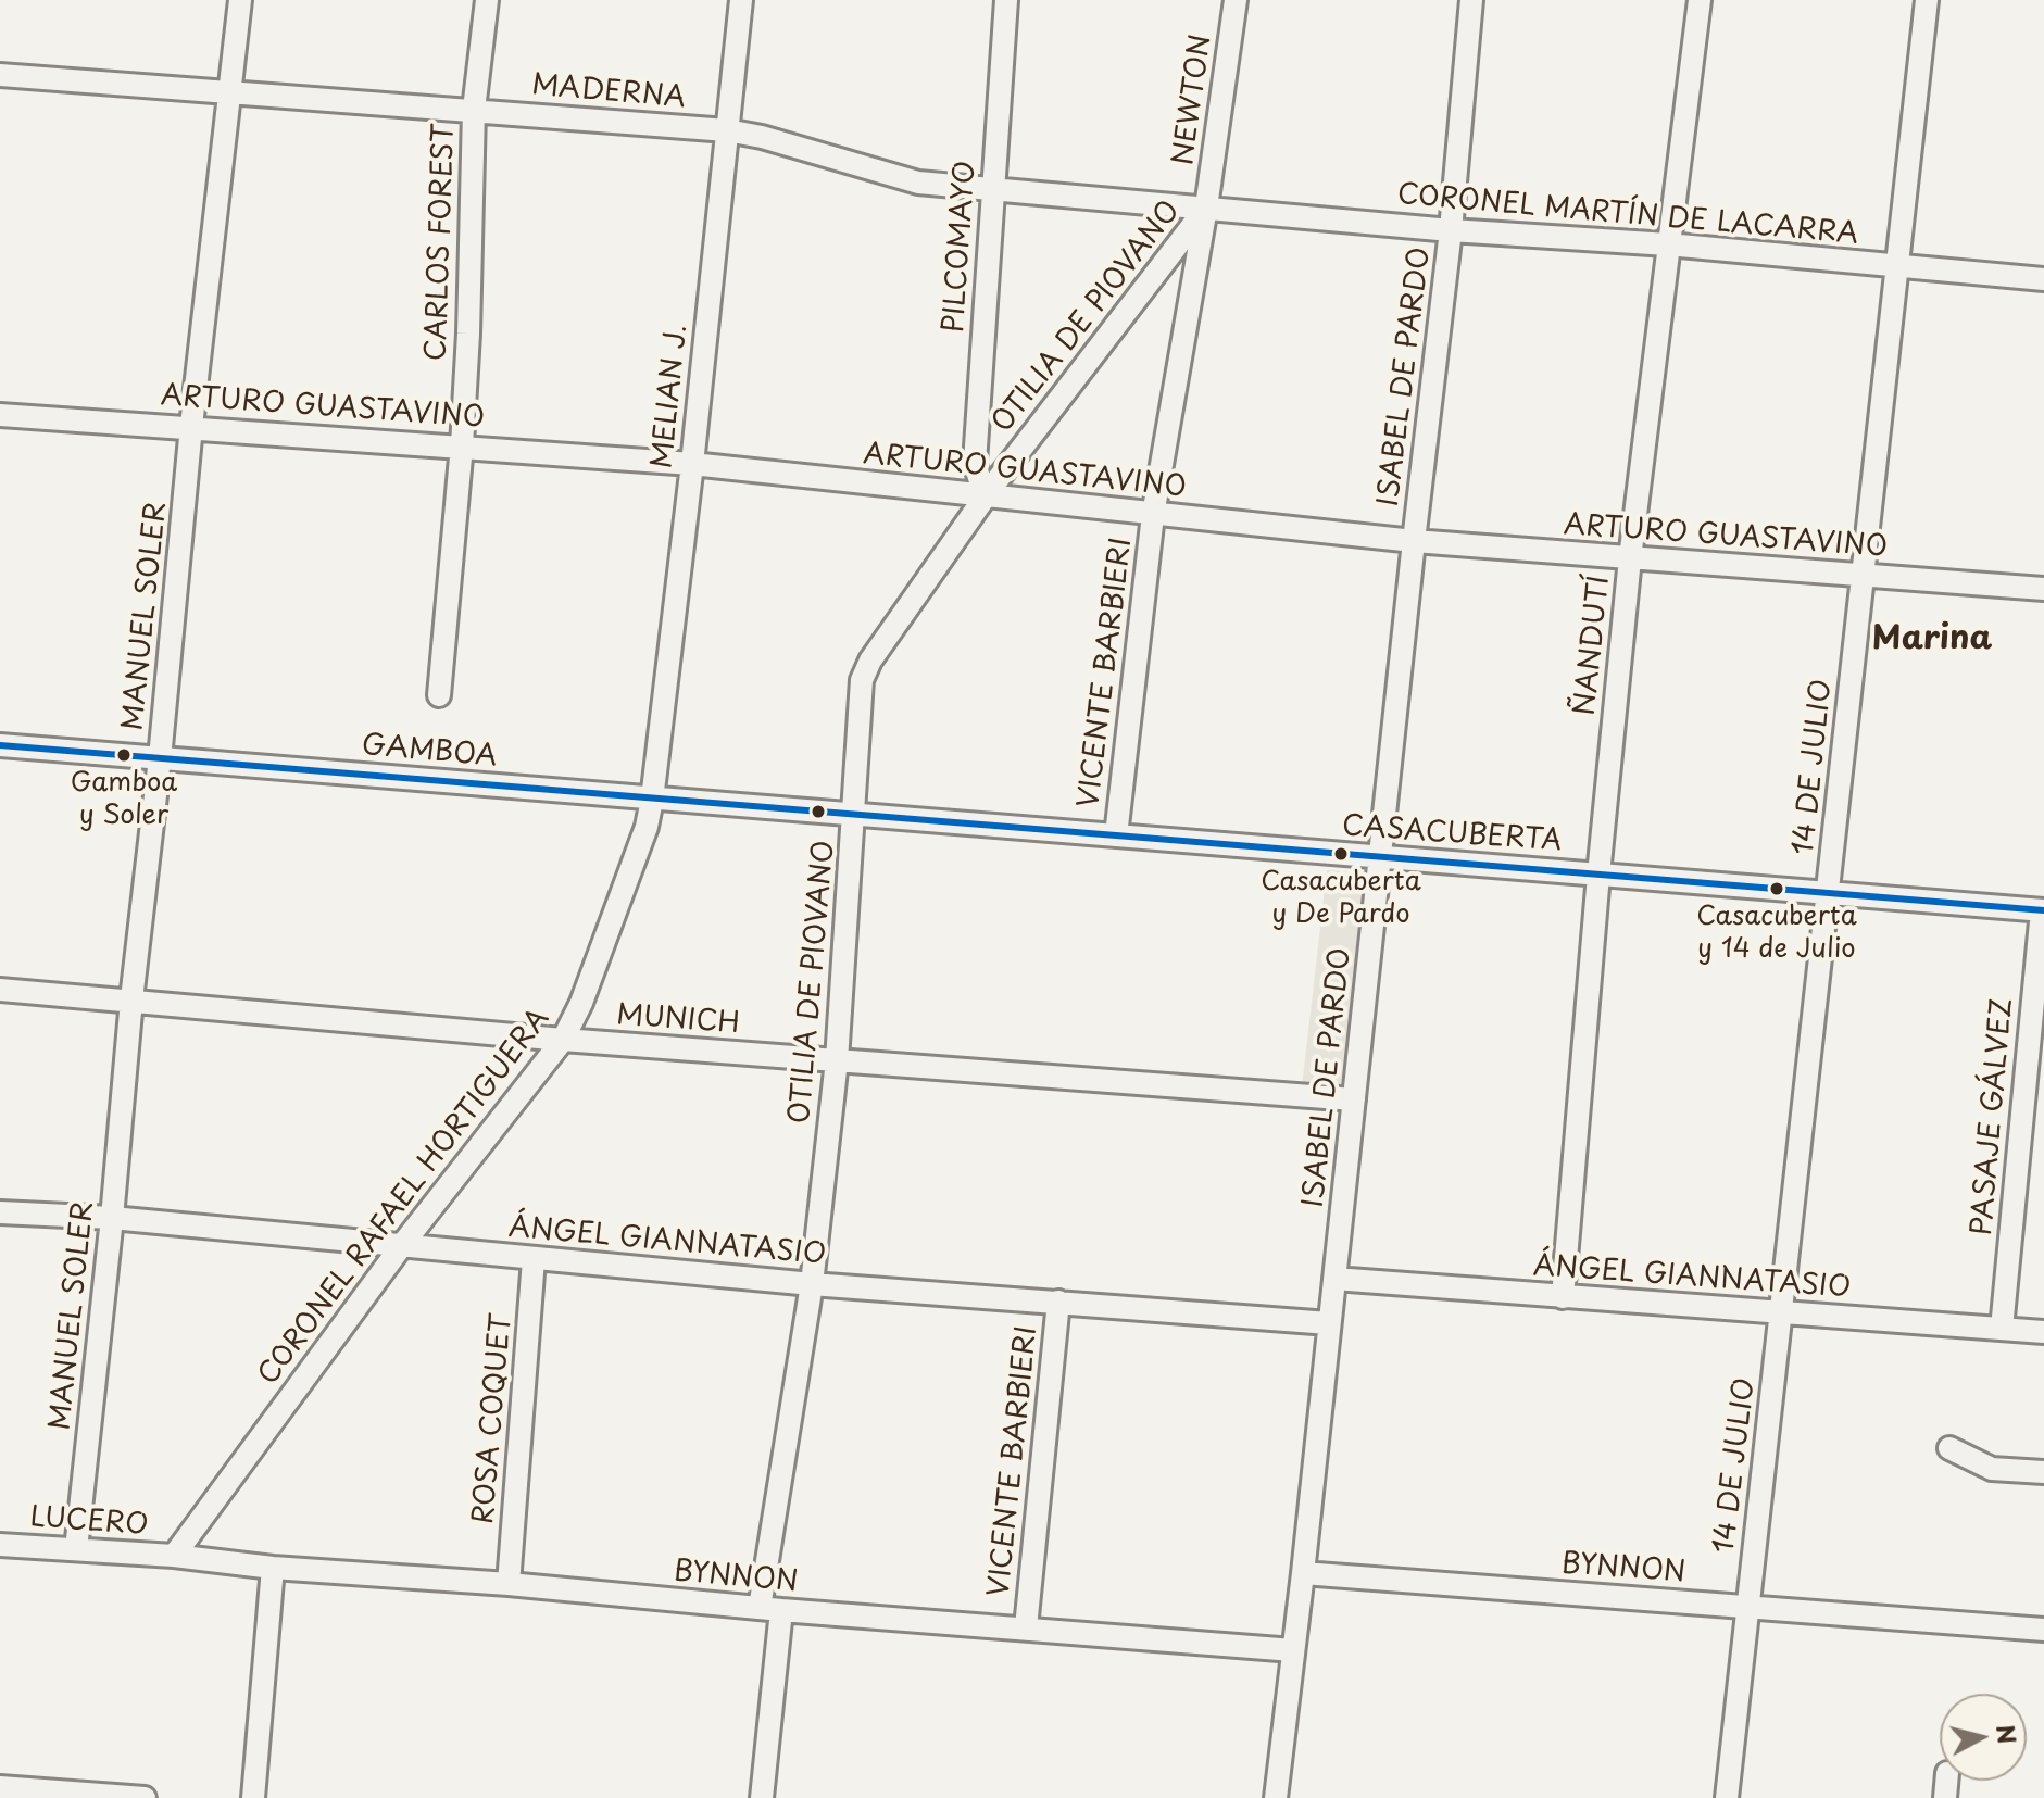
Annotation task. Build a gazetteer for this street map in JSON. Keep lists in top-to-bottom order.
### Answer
{
  "streets": {
    "street": [
      "MADERNA",
      "NEWTON",
      "CORONEL MARTÍN DE LACARRA",
      "CARLOS FOREST",
      "PILCOMAYO",
      "OTILIA DE PIOVANO",
      "ISABEL DE PARDO",
      "MELIAN J.",
      "ARTURO GUASTAVINO",
      "MANUEL SOLER",
      "ÑANDUTÍ",
      "VICENTE BARBIERI",
      "GAMBOA",
      "14 DE JULIO",
      "CASACUBERTA",
      "MUNICH",
      "PASAJE GÁLVEZ",
      "CORONEL RAFAEL HORTIGUERA",
      "ÁNGEL GIANNATASIO",
      "ROSA COQUET",
      "LUCERO",
      "BYNNON"
    ]
  },
  "crossings": [
    ["MADERNA", "NEWTON"],
    ["MADERNA", "CORONEL MARTÍN DE LACARRA"],
    ["MADERNA", "CARLOS FOREST"],
    ["MADERNA", "PILCOMAYO"],
    ["MADERNA", "OTILIA DE PIOVANO"],
    ["MADERNA", "MELIAN J."],
    ["MADERNA", "MANUEL SOLER"],
    ["MADERNA", "VICENTE BARBIERI"],
    ["NEWTON", "CORONEL MARTÍN DE LACARRA"],
    ["NEWTON", "OTILIA DE PIOVANO"],
    ["NEWTON", "VICENTE BARBIERI"],
    ["CORONEL MARTÍN DE LACARRA", "OTILIA DE PIOVANO"],
    ["CORONEL MARTÍN DE LACARRA", "ISABEL DE PARDO"],
    ["CORONEL MARTÍN DE LACARRA", "ÑANDUTÍ"],
    ["CORONEL MARTÍN DE LACARRA", "VICENTE BARBIERI"],
    ["CORONEL MARTÍN DE LACARRA", "14 DE JULIO"],
    ["CARLOS FOREST", "ARTURO GUASTAVINO"],
    ["PILCOMAYO", "OTILIA DE PIOVANO"],
    ["PILCOMAYO", "ARTURO GUASTAVINO"],
    ["OTILIA DE PIOVANO", "ARTURO GUASTAVINO"],
    ["OTILIA DE PIOVANO", "VICENTE BARBIERI"],
    ["OTILIA DE PIOVANO", "GAMBOA"],
    ["OTILIA DE PIOVANO", "CASACUBERTA"],
    ["OTILIA DE PIOVANO", "MUNICH"],
    ["OTILIA DE PIOVANO", "ÁNGEL GIANNATASIO"],
    ["OTILIA DE PIOVANO", "BYNNON"],
    ["ISABEL DE PARDO", "ARTURO GUASTAVINO"],
    ["ISABEL DE PARDO", "CASACUBERTA"],
    ["ISABEL DE PARDO", "MUNICH"],
    ["ISABEL DE PARDO", "ÁNGEL GIANNATASIO"],
    ["ISABEL DE PARDO", "BYNNON"],
    ["MELIAN J.", "ARTURO GUASTAVINO"],
    ["MELIAN J.", "GAMBOA"],
    ["MELIAN J.", "CORONEL RAFAEL HORTIGUERA"],
    ["ARTURO GUASTAVINO", "MANUEL SOLER"],
    ["ARTURO GUASTAVINO", "ÑANDUTÍ"],
    ["ARTURO GUASTAVINO", "VICENTE BARBIERI"],
    ["ARTURO GUASTAVINO", "14 DE JULIO"],
    ["MANUEL SOLER", "GAMBOA"],
    ["MANUEL SOLER", "MUNICH"],
    ["MANUEL SOLER", "ÁNGEL GIANNATASIO"],
    ["MANUEL SOLER", "LUCERO"],
    ["ÑANDUTÍ", "CASACUBERTA"],
    ["ÑANDUTÍ", "ÁNGEL GIANNATASIO"],
    ["VICENTE BARBIERI", "CASACUBERTA"],
    ["VICENTE BARBIERI", "ÁNGEL GIANNATASIO"],
    ["VICENTE BARBIERI", "BYNNON"],
    ["GAMBOA", "CASACUBERTA"],
    ["GAMBOA", "CORONEL RAFAEL HORTIGUERA"],
    ["14 DE JULIO", "CASACUBERTA"],
    ["14 DE JULIO", "ÁNGEL GIANNATASIO"],
    ["14 DE JULIO", "BYNNON"],
    ["CASACUBERTA", "PASAJE GÁLVEZ"],
    ["MUNICH", "CORONEL RAFAEL HORTIGUERA"],
    ["PASAJE GÁLVEZ", "ÁNGEL GIANNATASIO"],
    ["CORONEL RAFAEL HORTIGUERA", "ÁNGEL GIANNATASIO"],
    ["CORONEL RAFAEL HORTIGUERA", "LUCERO"],
    ["CORONEL RAFAEL HORTIGUERA", "BYNNON"],
    ["ÁNGEL GIANNATASIO", "ROSA COQUET"],
    ["ROSA COQUET", "BYNNON"],
    ["LUCERO", "BYNNON"]
  ],
  "districts": ["Marina"],
  "places": ["Gamboa y Soler", "Casacuberta y De Pardo", "Casacuberta y 14 de Julio"],
  "north": "right"
}
